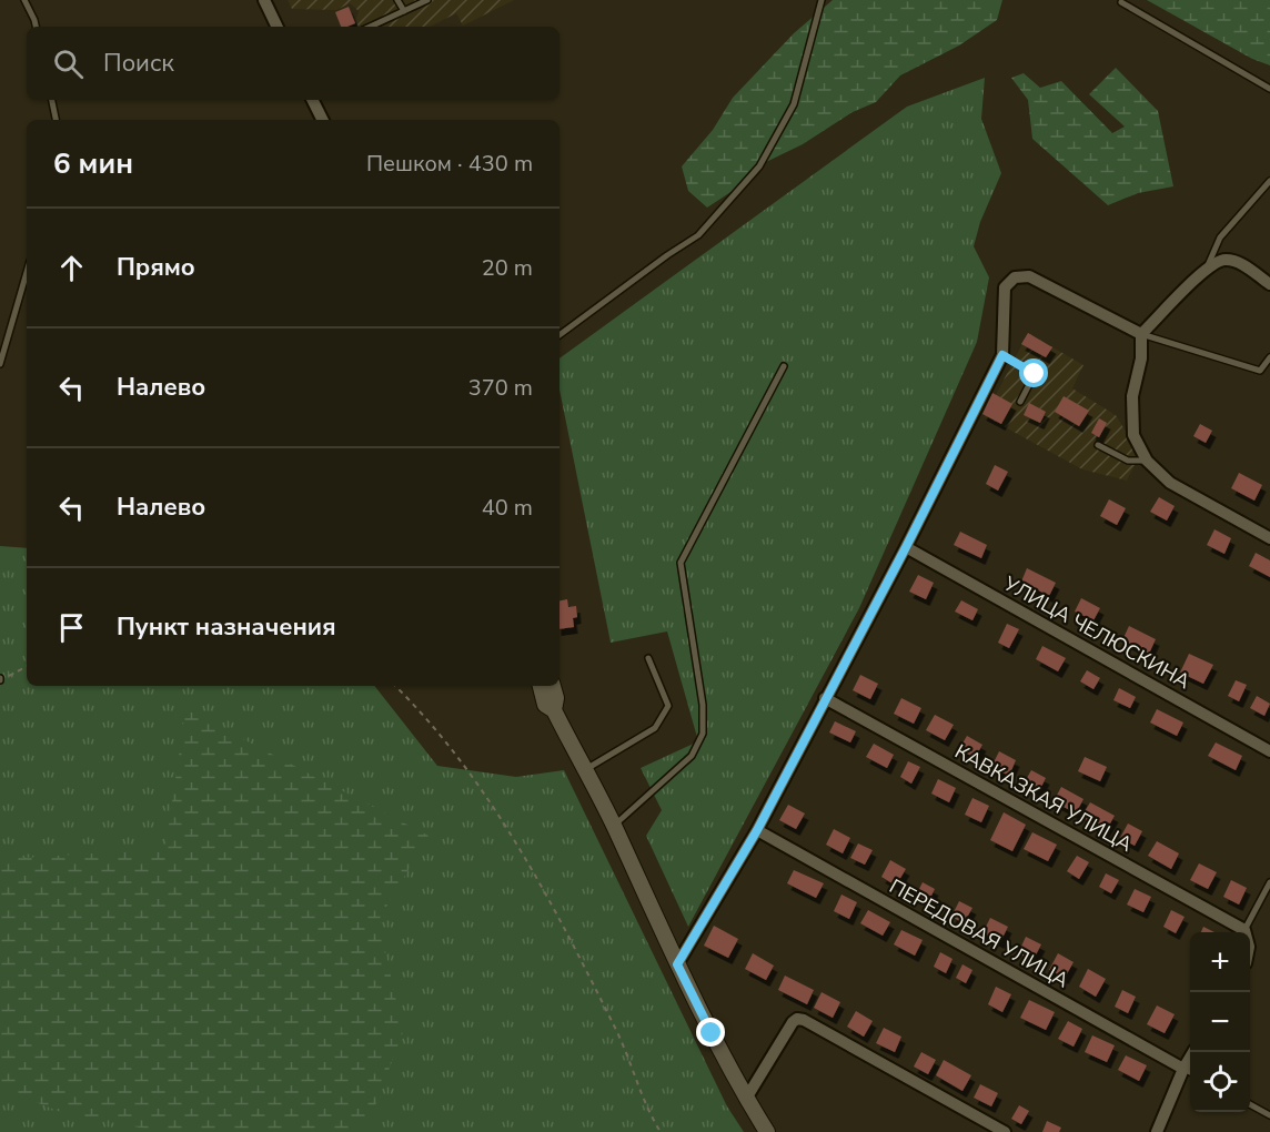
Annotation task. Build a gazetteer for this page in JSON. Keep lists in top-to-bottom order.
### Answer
{
  "streets": {
    "street": ["УЛИЦА ЧЕЛЮСКИНА", "КАВКАЗКАЯ УЛИЦА", "ПЕРЕДОВАЯ УЛИЦА"]
  },
  "page": {
    "search": "Поиск",
    "heading": ["6 мин", "Пешком · 430 m"],
    "list": [
      ["Прямо", "20 m"],
      ["Налево", "370 m"],
      ["Налево", "40 m"],
      "Пункт назначения"
    ],
    "map_buttons": ["+", "−"]
  }
}
